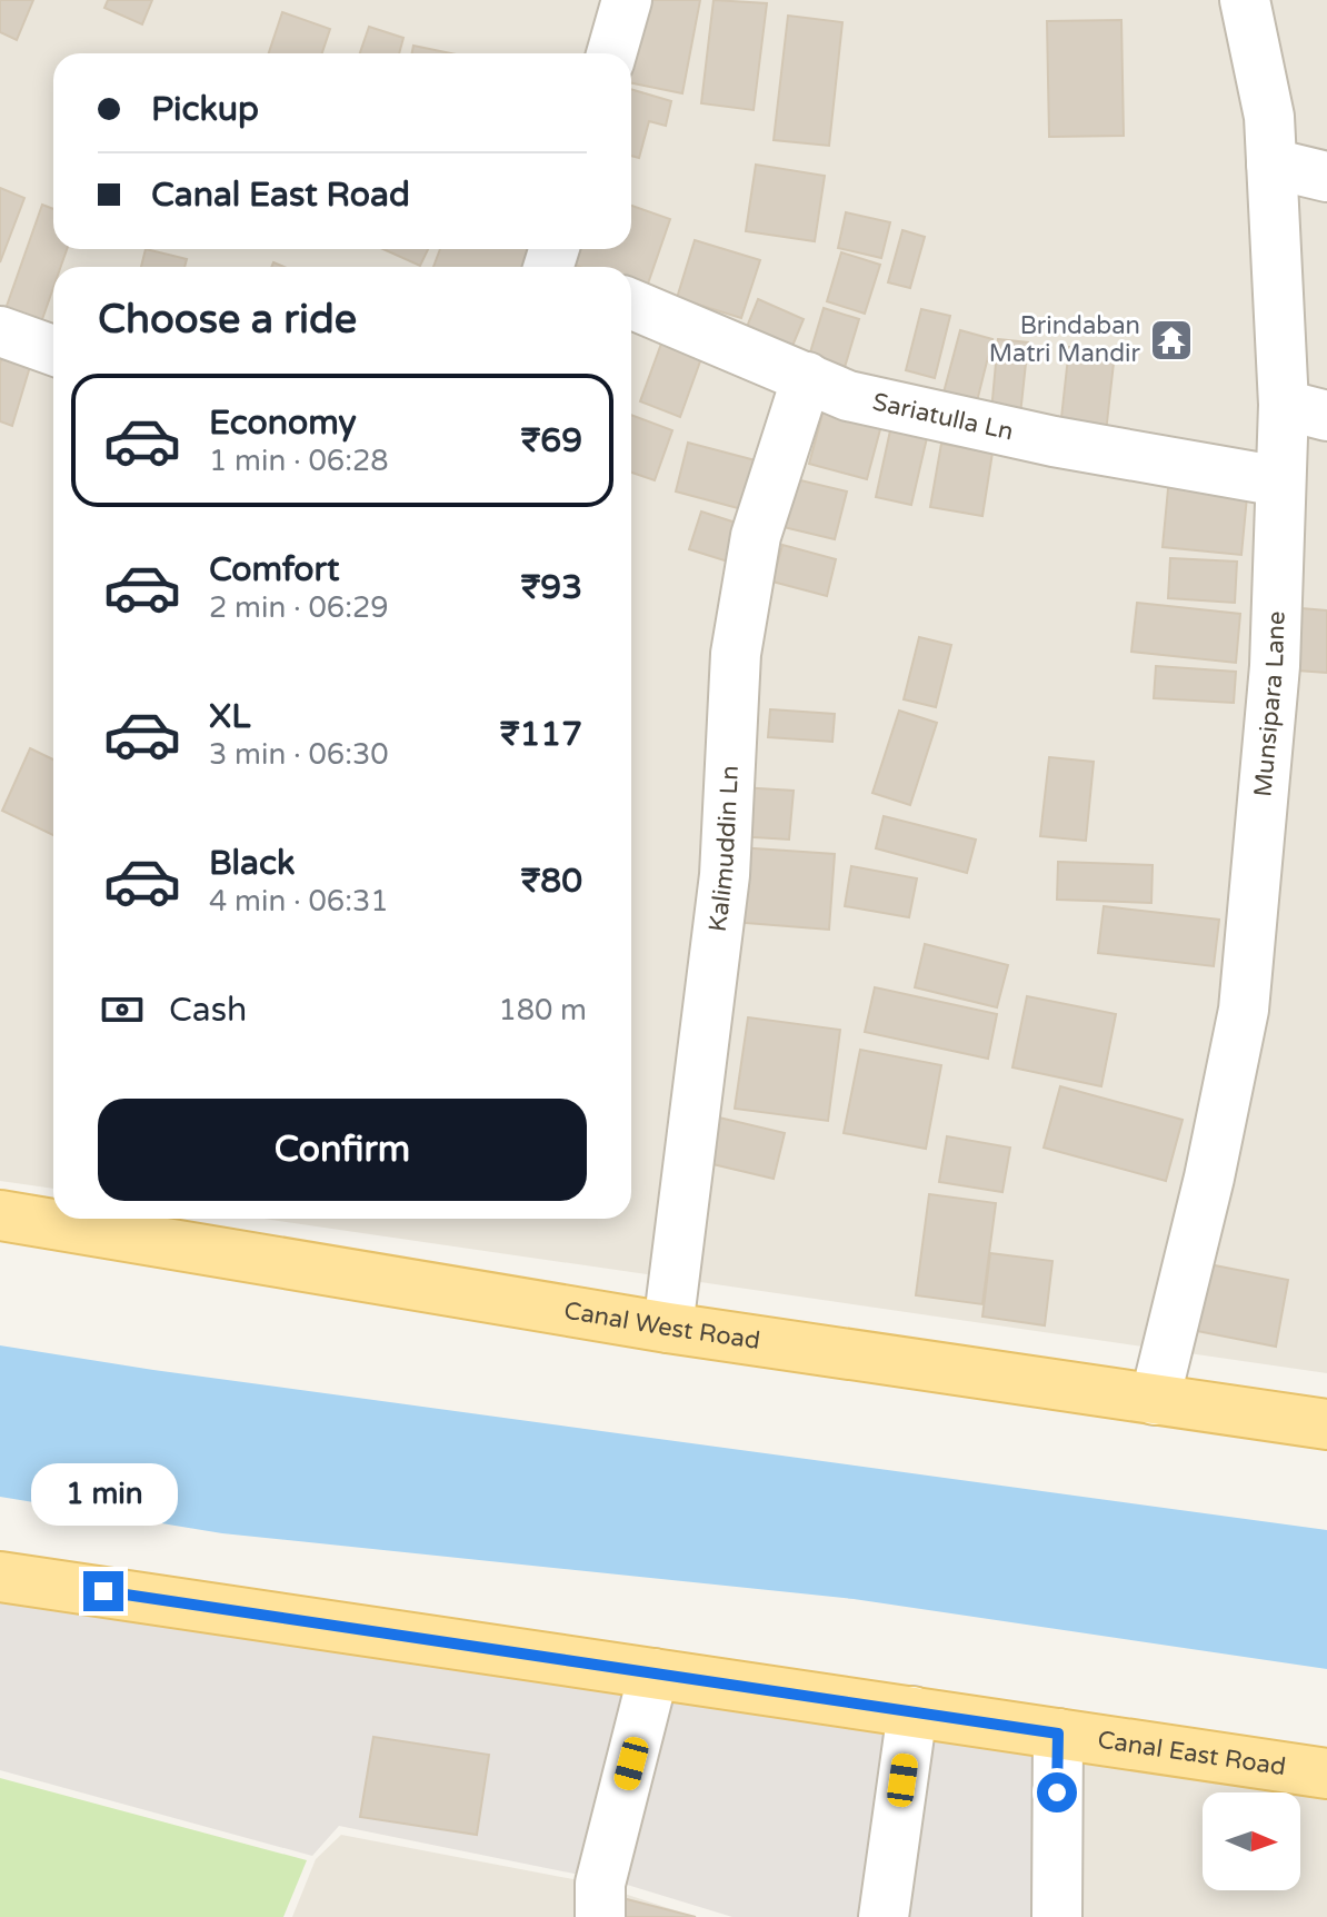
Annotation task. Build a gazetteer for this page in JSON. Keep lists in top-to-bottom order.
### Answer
{
  "streets": {
    "main road": ["Canal West Road", "Canal East Road"],
    "street": ["Sariatulla Ln", "Munsipara Lane", "Kalimuddin Ln"]
  },
  "crossings": [
    ["Sariatulla Ln", "Munsipara Lane"],
    ["Sariatulla Ln", "Kalimuddin Ln"],
    ["Munsipara Lane", "Canal West Road"],
    ["Kalimuddin Ln", "Canal West Road"]
  ],
  "places": {
    "temple": ["Brindaban Matri Mandir"]
  },
  "north": "right",
  "page": {
    "banner": ["Pickup", "Canal East Road"],
    "heading": "Choose a ride",
    "list": [
      {
        "name": "Economy",
        "note": "1 min · 06:28",
        "value": "₹69"
      },
      {
        "name": "Comfort",
        "note": "2 min · 06:29",
        "value": "₹93"
      },
      {
        "name": "XL",
        "note": "3 min · 06:30",
        "value": "₹117"
      },
      {
        "name": "Black",
        "note": "4 min · 06:31",
        "value": "₹80"
      }
    ],
    "pay": ["Cash", "180 m"],
    "buttons": "Confirm",
    "bubble": "1 min"
  }
}
